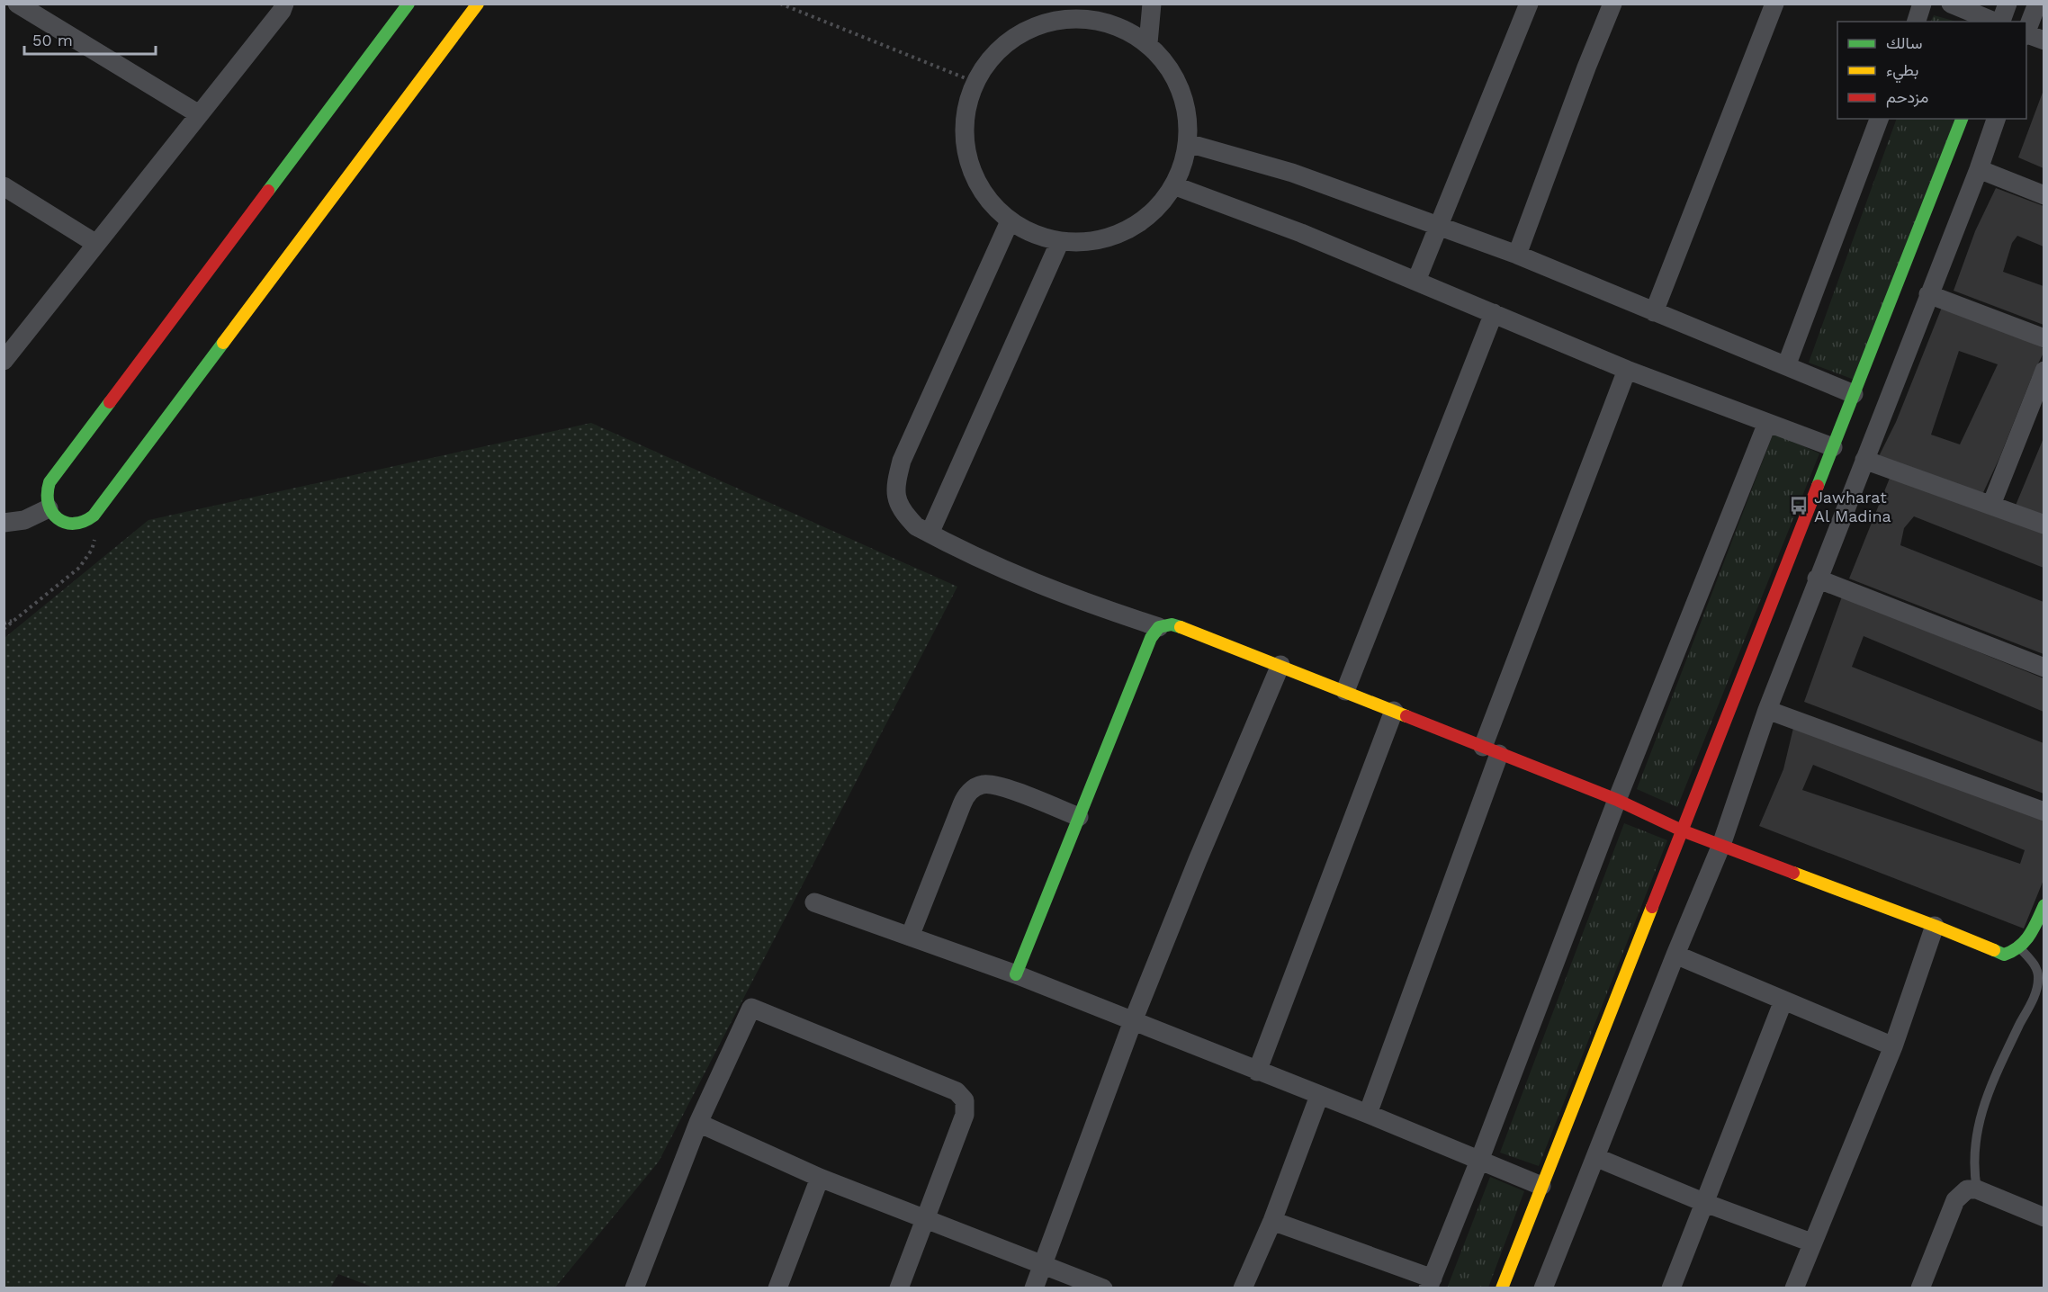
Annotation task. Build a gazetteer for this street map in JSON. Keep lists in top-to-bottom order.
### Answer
{
  "places": {
    "bus stop": ["Jawharat Al Madina"]
  },
  "legend": ["سالك", "بطيء", "مزدحم"],
  "scale_bar": "50 m"
}
